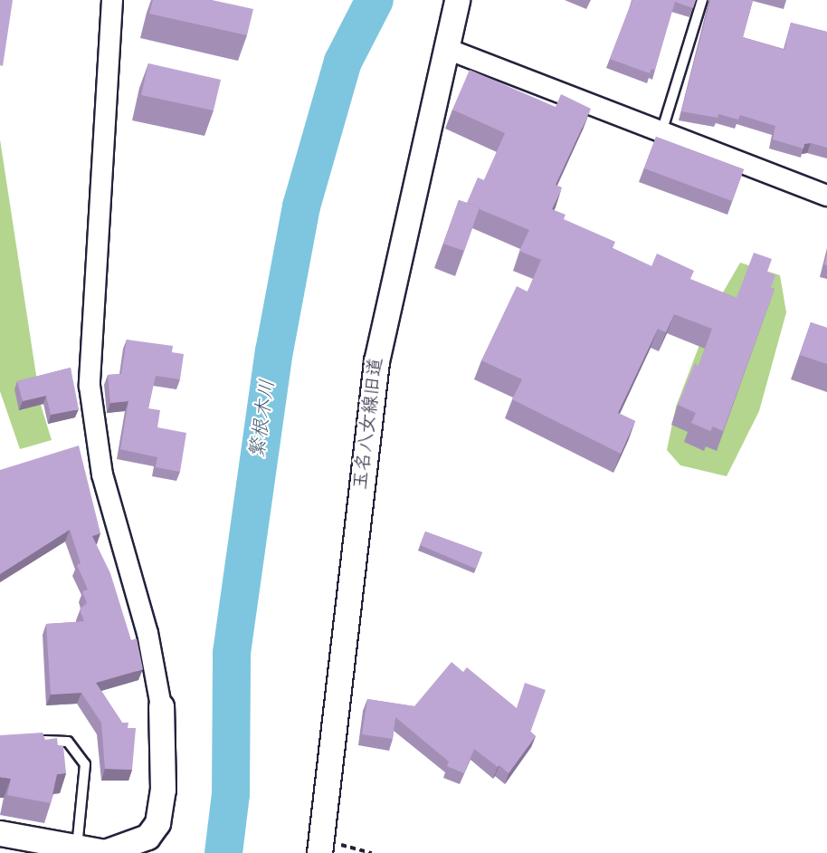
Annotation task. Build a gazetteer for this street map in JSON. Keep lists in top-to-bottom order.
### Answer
{
  "streets": {
    "street": ["玉名八女線旧道"]
  },
  "water": ["繁根木川"]
}
